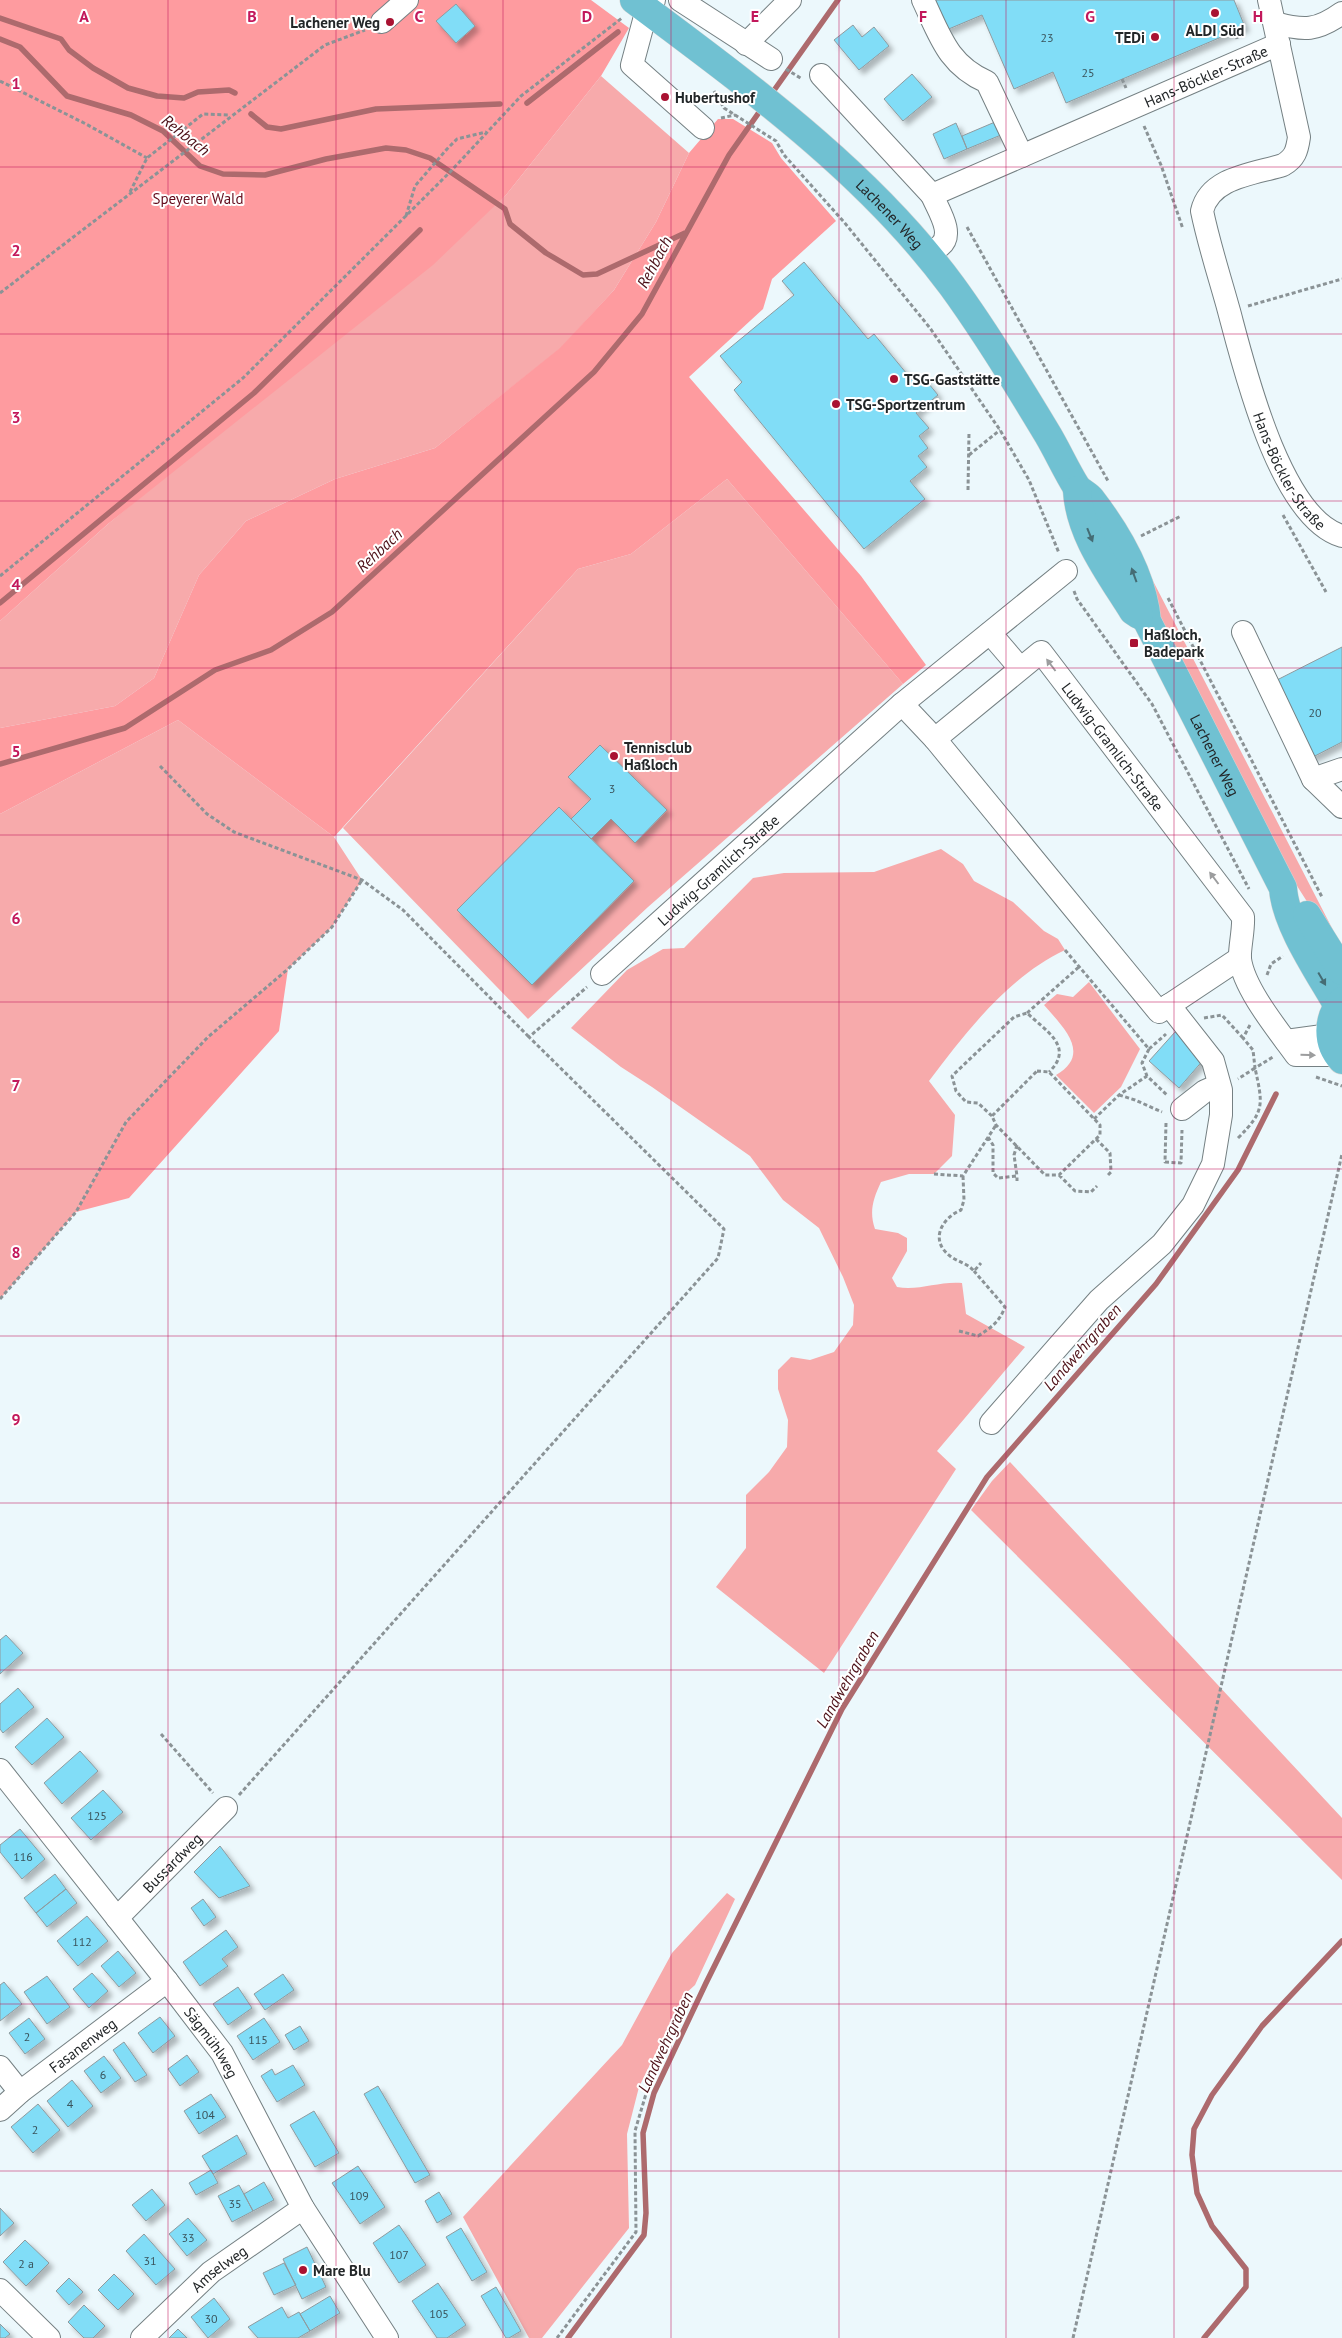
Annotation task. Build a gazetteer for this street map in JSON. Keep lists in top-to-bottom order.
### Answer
{
  "streets": {
    "main road": ["Lachener Weg"],
    "street": [
      "Hans-Böckler-Straße",
      "Ludwig-Gramlich-Straße",
      "Bussardweg",
      "Sägmühlweg",
      "Fasanenweg",
      "Amselweg"
    ]
  },
  "crossings": [
    ["Bussardweg", "Sägmühlweg"],
    ["Sägmühlweg", "Fasanenweg"],
    ["Sägmühlweg", "Amselweg"]
  ],
  "water": ["Rehbach", "Landwehrgraben"],
  "parks": ["Speyerer Wald"],
  "places": {
    "other": [
      "ALDI Süd",
      "Lachener Weg",
      "TEDi",
      "Hubertushof",
      "TSG-Gaststätte",
      "TSG-Sportzentrum",
      "Tennisclub Haßloch",
      "Mare Blu"
    ],
    "transit": ["Haßloch, Badepark"]
  },
  "house_numbers": [
    "23",
    "25",
    "20",
    "3",
    "125",
    "116",
    "112",
    "2",
    "115",
    "6",
    "4",
    "104",
    "2",
    "109",
    "35",
    "33",
    "107",
    "31",
    "2 a",
    "105",
    "30"
  ],
  "grid": {
    "columns": [
      "A",
      "B",
      "C",
      "D",
      "E",
      "F",
      "G",
      "H"
    ],
    "rows": [
      "1",
      "2",
      "3",
      "4",
      "5",
      "6",
      "7",
      "8",
      "9"
    ]
  }
}
